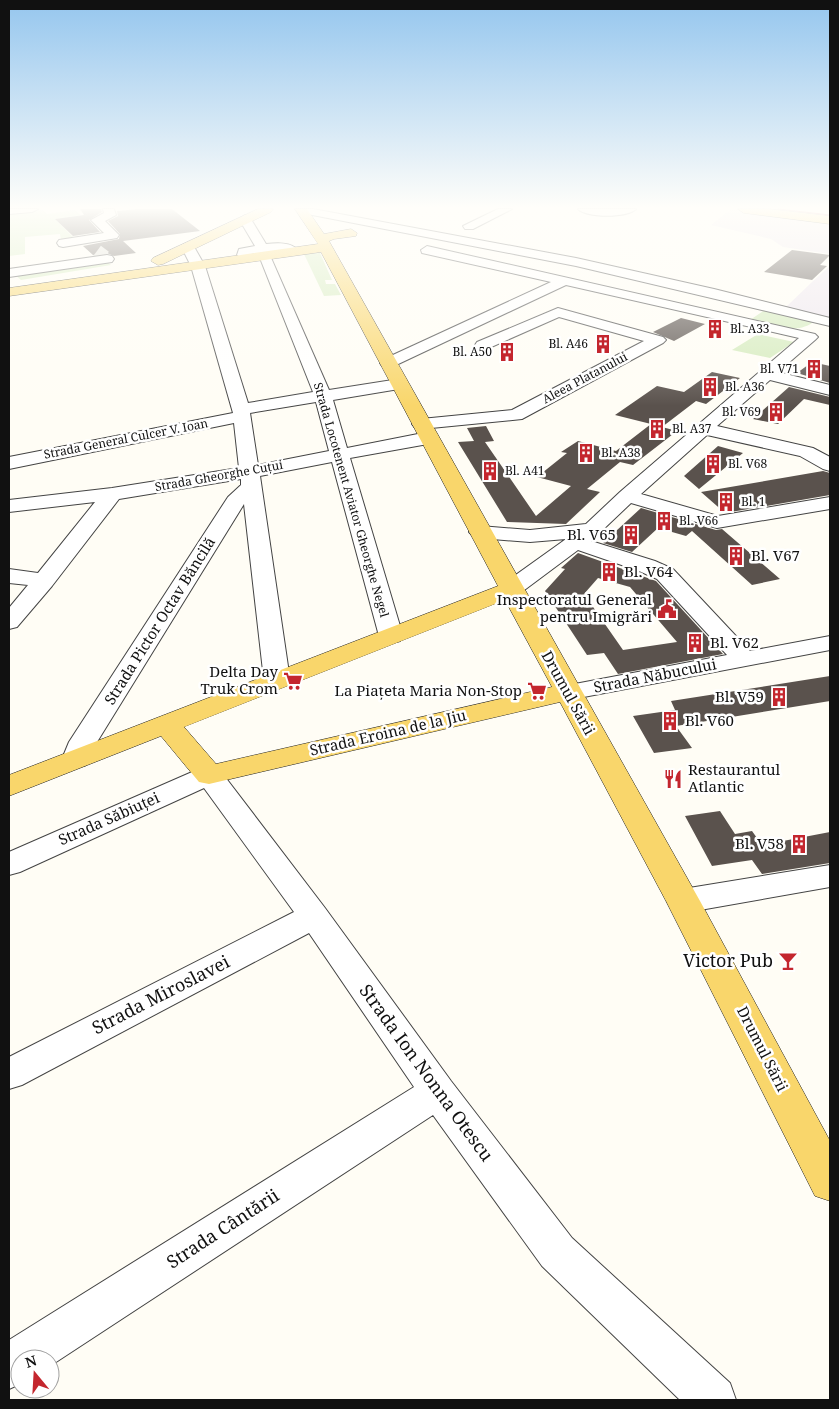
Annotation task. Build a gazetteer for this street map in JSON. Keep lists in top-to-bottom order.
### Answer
{
  "streets": {
    "main road": ["Drumul Sării", "Strada Eroina de la Jiu", "Strada Ion Nonna Otescu"],
    "street": [
      "Aleea Platanului",
      "Strada General Culcer V. Ioan",
      "Strada Gheorghe Cuțui",
      "Strada Locotenent Aviator Gheorghe Negel",
      "Strada Pictor Octav Băncilă",
      "Strada Năbucului",
      "Strada Săbiuței",
      "Strada Miroslavei",
      "Strada Cântării"
    ]
  },
  "crossings": [
    ["Aleea Platanului", "Strada Gheorghe Cuțui"],
    ["Aleea Platanului", "Drumul Sării"],
    ["Strada General Culcer V. Ioan", "Strada Locotenent Aviator Gheorghe Negel"],
    ["Strada General Culcer V. Ioan", "Drumul Sării"],
    ["Strada Gheorghe Cuțui", "Strada Locotenent Aviator Gheorghe Negel"],
    ["Strada Gheorghe Cuțui", "Strada Pictor Octav Băncilă"],
    ["Strada Gheorghe Cuțui", "Drumul Sării"],
    ["Strada Năbucului", "Drumul Sării"],
    ["Strada Năbucului", "Strada Eroina de la Jiu"],
    ["Drumul Sării", "Strada Eroina de la Jiu"],
    ["Strada Eroina de la Jiu", "Strada Săbiuței"],
    ["Strada Eroina de la Jiu", "Strada Ion Nonna Otescu"],
    ["Strada Săbiuței", "Strada Ion Nonna Otescu"],
    ["Strada Miroslavei", "Strada Ion Nonna Otescu"],
    ["Strada Ion Nonna Otescu", "Strada Cântării"]
  ],
  "places": {
    "building": [
      "Bl. A33",
      "Bl. A46",
      "Bl. A50",
      "Bl. V71",
      "Bl. A36",
      "Bl. V69",
      "Bl. A37",
      "Bl. A38",
      "Bl. V68",
      "Bl. A41",
      "Bl. 1",
      "Bl. V66",
      "Bl. V65",
      "Bl. V67",
      "Bl. V64",
      "Bl. V62",
      "Bl. V59",
      "Bl. V60",
      "Bl. V58"
    ],
    "public building": ["Inspectoratul General pentru Imigrări"],
    "supermarket": ["Delta Day Truk Crom", "La Piațeta Maria Non-Stop"],
    "restaurant": ["Restaurantul Atlantic"],
    "bar": ["Victor Pub"]
  },
  "north": "top"
}
